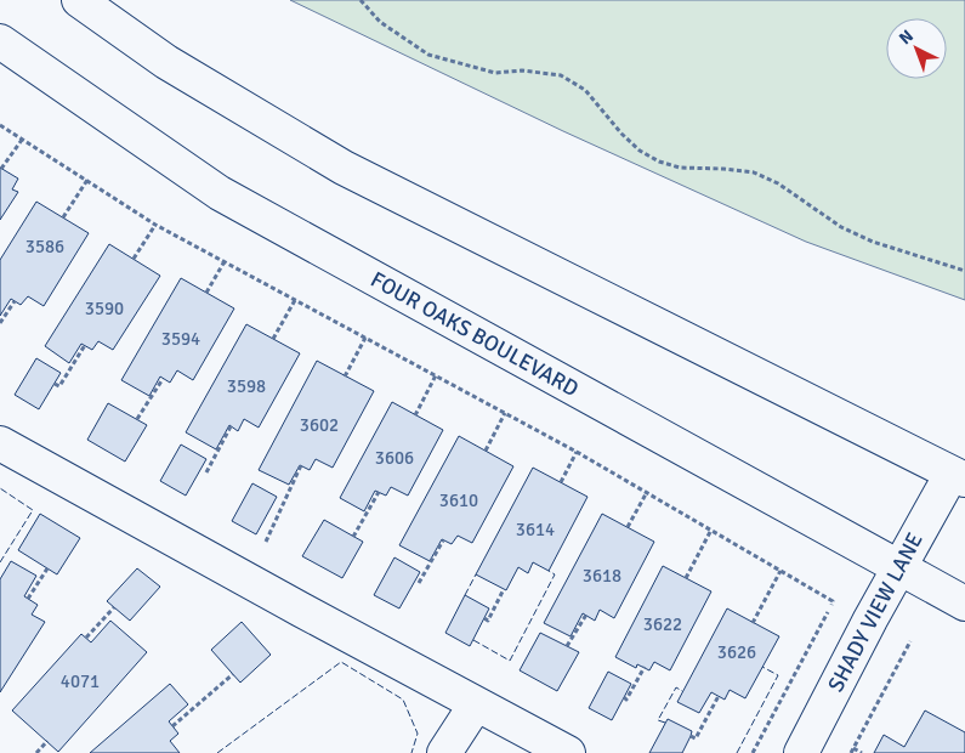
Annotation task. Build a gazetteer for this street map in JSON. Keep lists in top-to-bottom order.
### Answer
{
  "streets": {
    "street": ["FOUR OAKS BOULEVARD", "SHADY VIEW LANE"]
  },
  "crossings": [
    ["FOUR OAKS BOULEVARD", "SHADY VIEW LANE"]
  ],
  "house_numbers": [
    "3586",
    "3590",
    "3594",
    "3598",
    "3602",
    "3606",
    "3610",
    "3614",
    "3618",
    "3622",
    "3626",
    "4071"
  ],
  "north": "top left"
}
